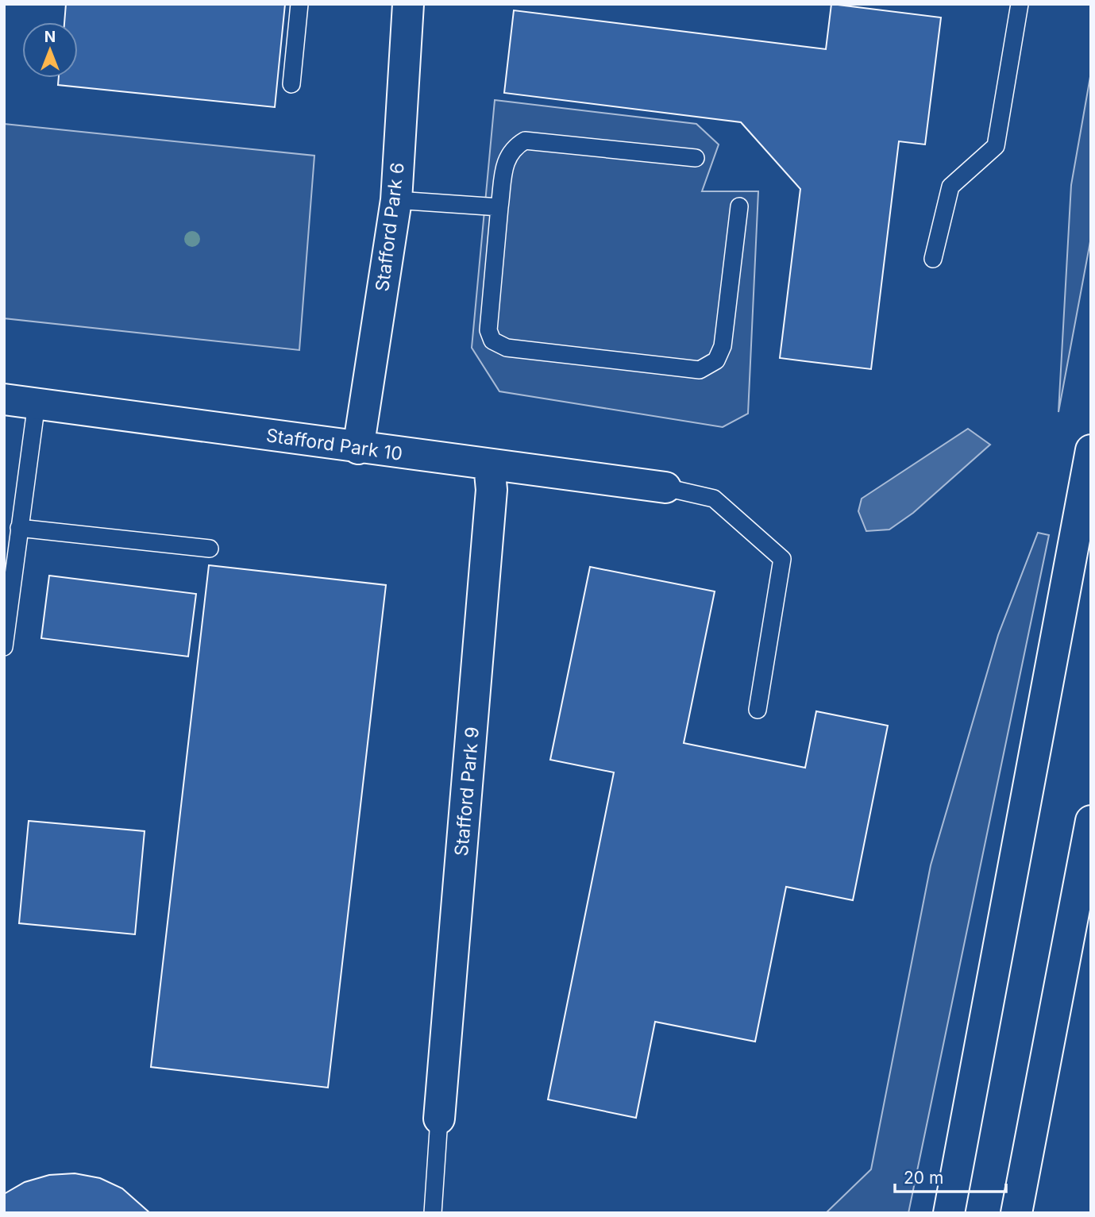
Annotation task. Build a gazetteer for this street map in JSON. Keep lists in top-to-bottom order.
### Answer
{
  "streets": {
    "main road": ["Stafford Park 6", "Stafford Park 10", "Stafford Park 9"]
  },
  "crossings": [
    ["Stafford Park 6", "Stafford Park 10"],
    ["Stafford Park 10", "Stafford Park 9"]
  ],
  "scale_bar": "20 m",
  "north": "top"
}
